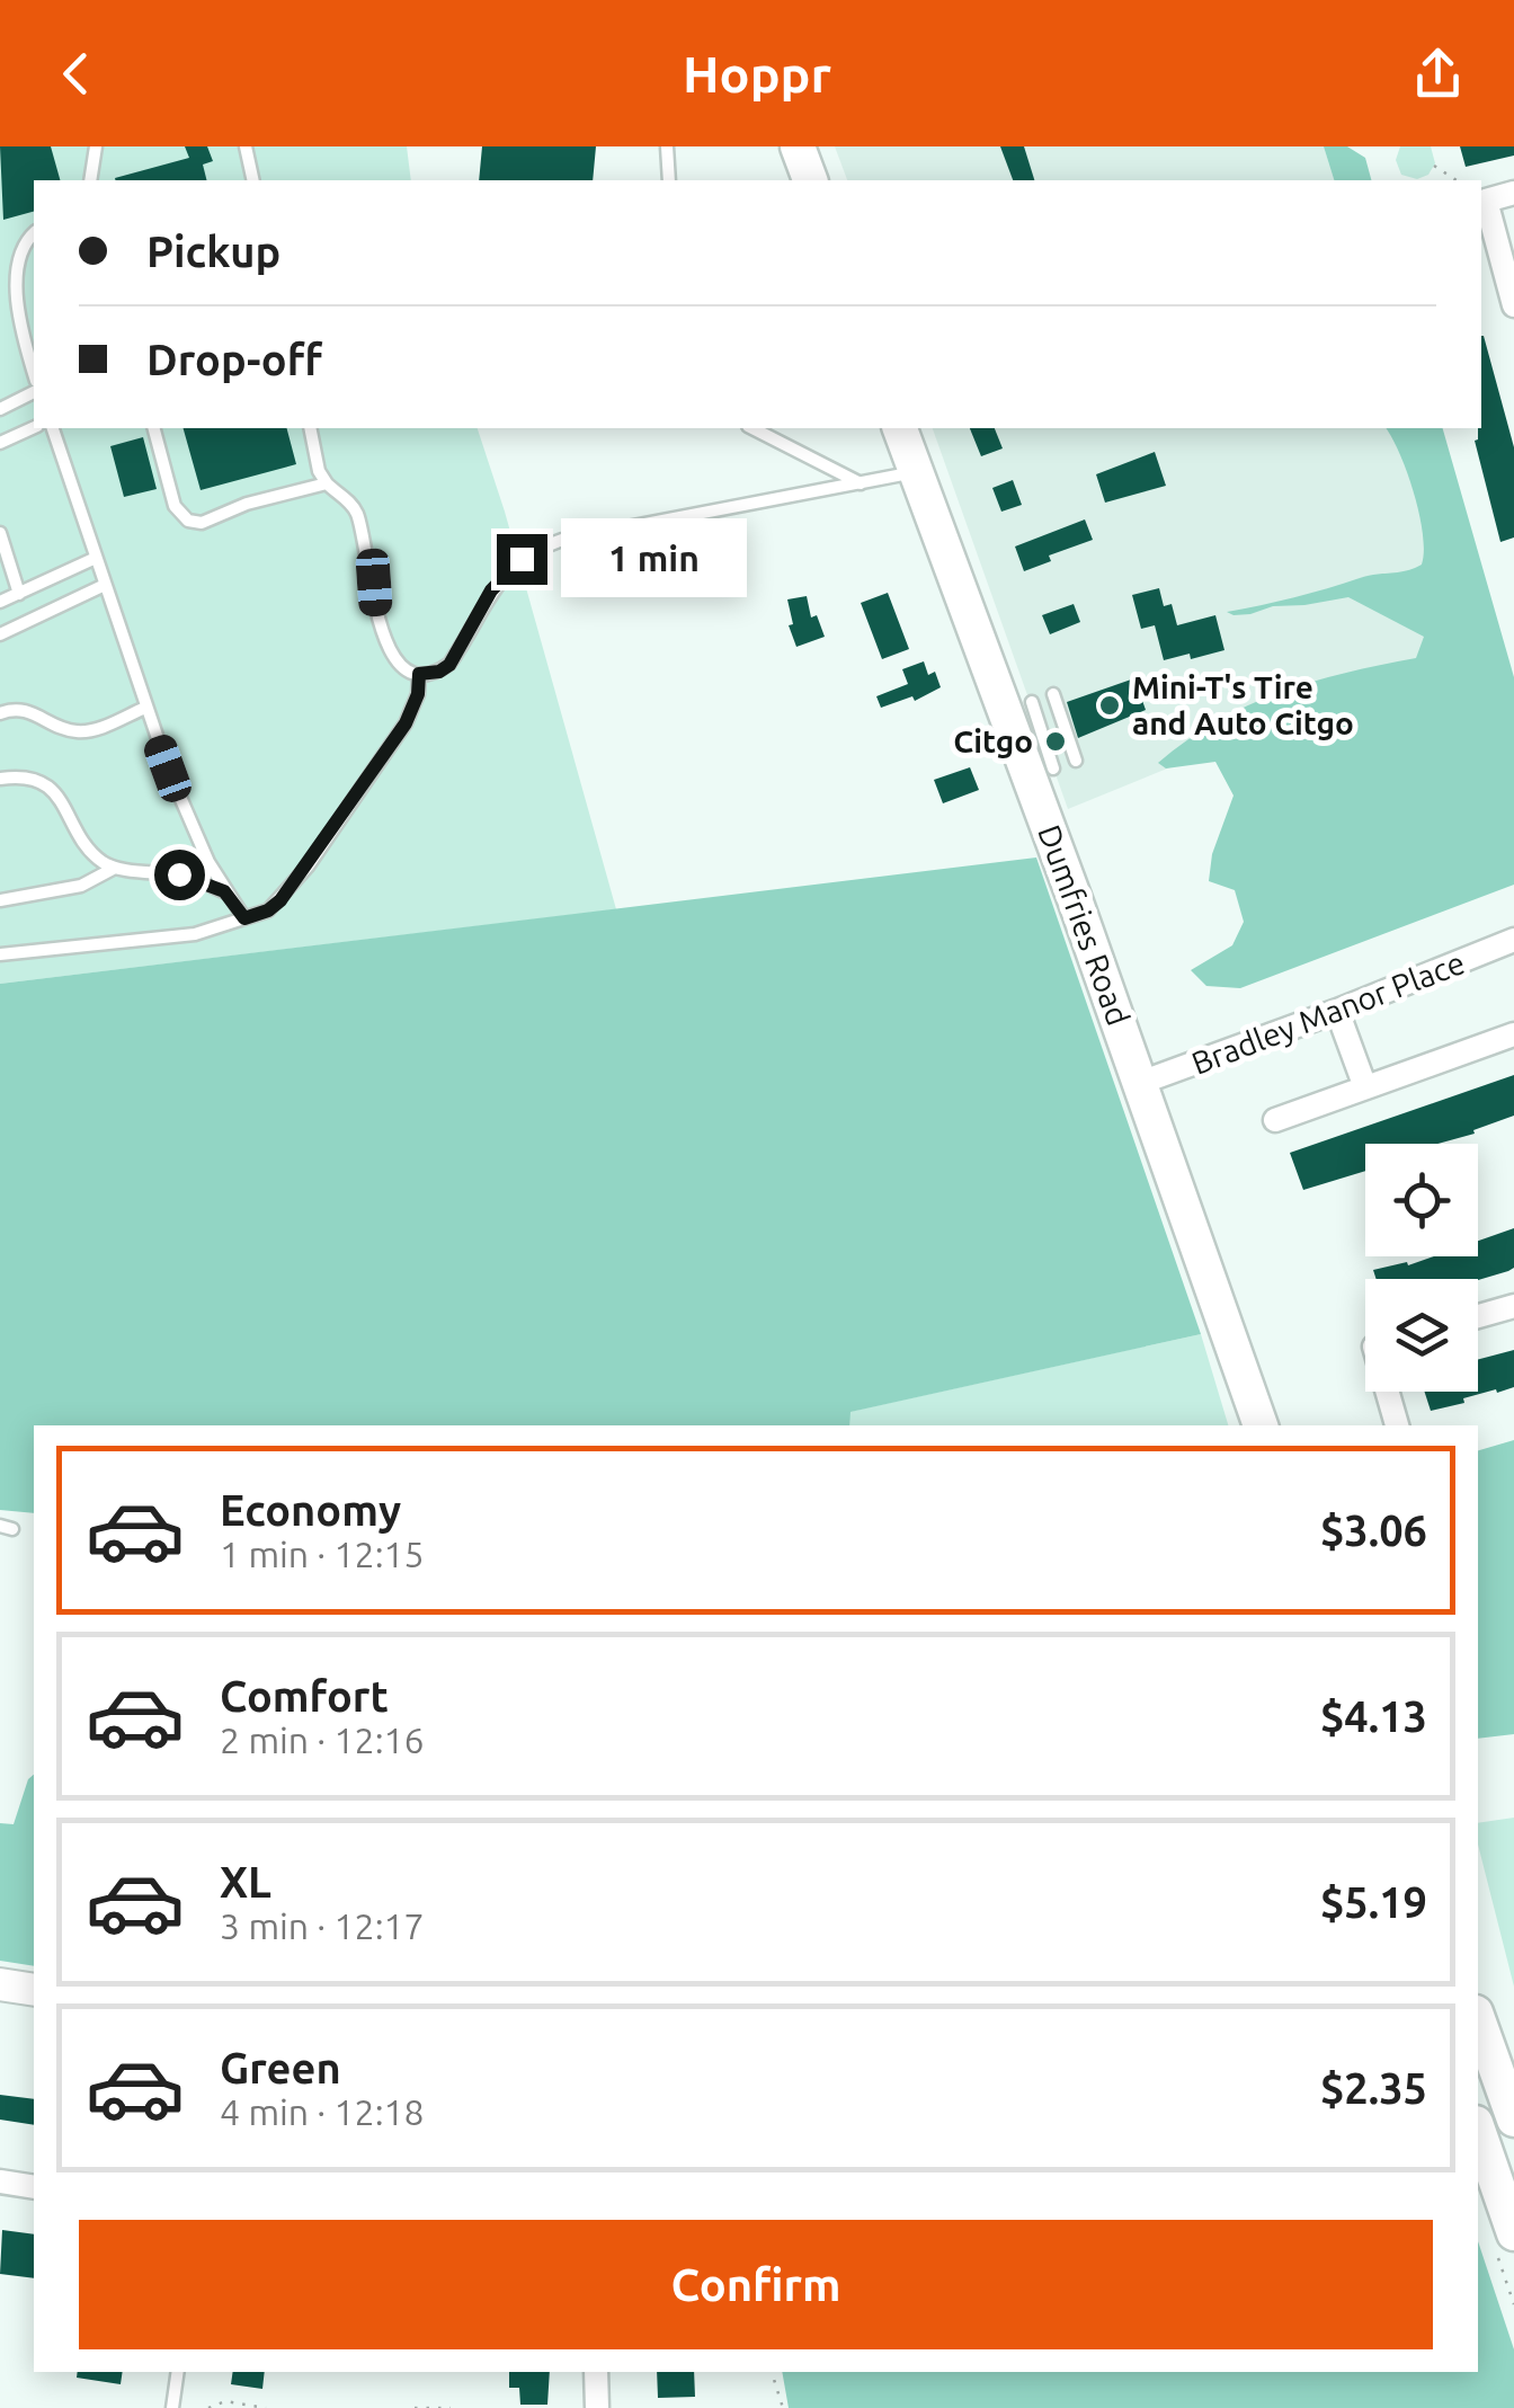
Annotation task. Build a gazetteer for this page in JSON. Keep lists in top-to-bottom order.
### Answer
{
  "streets": {
    "main road": ["Dumfries Road"],
    "street": ["Bradley Manor Place"]
  },
  "crossings": [
    ["Dumfries Road", "Bradley Manor Place"]
  ],
  "places": ["Mini-T's Tire and Auto Citgo", "Citgo"],
  "page": {
    "header": "Hoppr",
    "banner": ["Pickup", "Drop-off"],
    "bubble": "1 min",
    "list": [
      {
        "name": "Economy",
        "note": "1 min · 12:15",
        "value": "$3.06"
      },
      {
        "name": "Comfort",
        "note": "2 min · 12:16",
        "value": "$4.13"
      },
      {
        "name": "XL",
        "note": "3 min · 12:17",
        "value": "$5.19"
      },
      {
        "name": "Green",
        "note": "4 min · 12:18",
        "value": "$2.35"
      }
    ],
    "buttons": "Confirm"
  }
}
